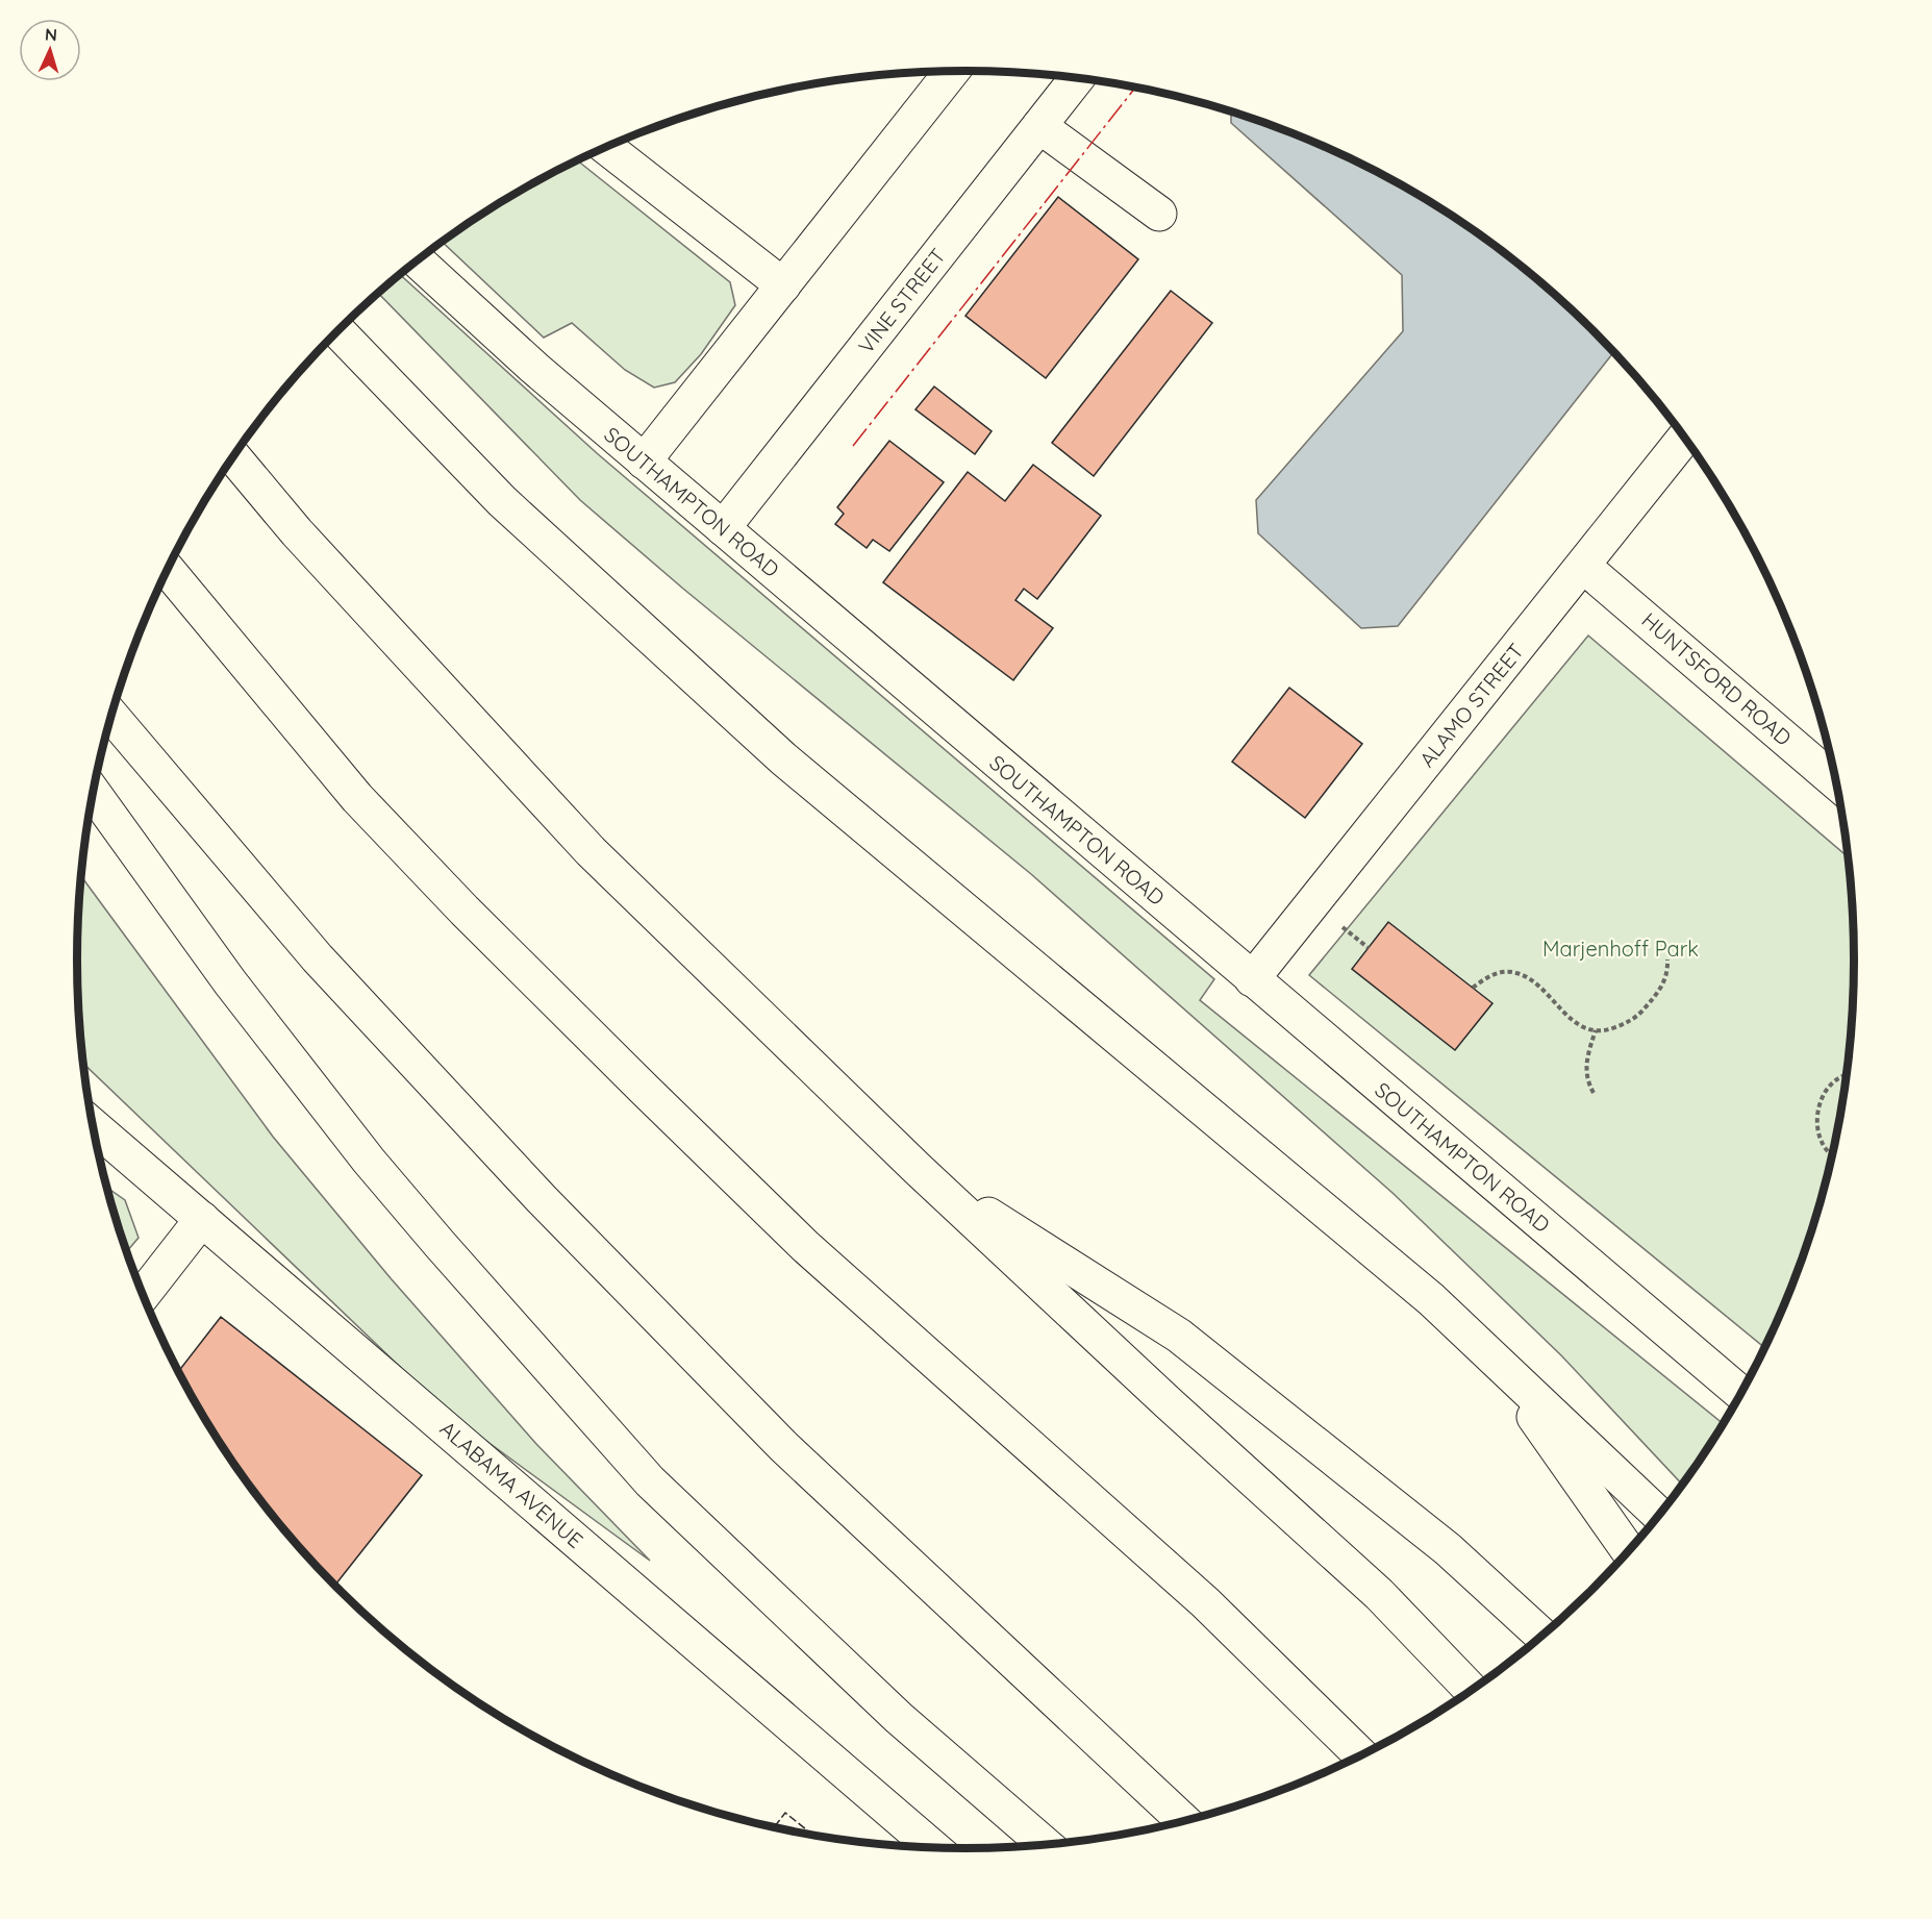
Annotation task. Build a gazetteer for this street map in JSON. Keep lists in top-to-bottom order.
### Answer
{
  "streets": {
    "main road": [
      "VINE STREET",
      "SOUTHAMPTON ROAD",
      "HUNTSFORD ROAD",
      "ALAMO STREET",
      "ALABAMA AVENUE"
    ]
  },
  "crossings": [
    ["VINE STREET", "SOUTHAMPTON ROAD"],
    ["SOUTHAMPTON ROAD", "ALAMO STREET"],
    ["HUNTSFORD ROAD", "ALAMO STREET"]
  ],
  "parks": ["Marjenhoff Park"],
  "north": "top"
}
